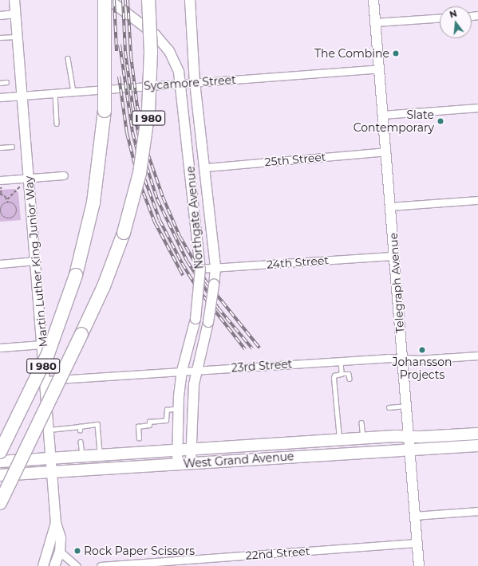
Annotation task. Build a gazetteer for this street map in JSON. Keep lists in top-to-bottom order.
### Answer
{
  "streets": {
    "highway": ["I 980"],
    "main road": [
      "Northgate Avenue",
      "Martin Luther King Junior Way",
      "Telegraph Avenue",
      "West Grand Avenue"
    ],
    "street": [
      "Sycamore Street",
      "25th Street",
      "24th Street",
      "23rd Street",
      "22nd Street"
    ]
  },
  "crossings": [
    ["Sycamore Street", "Northgate Avenue"],
    ["Sycamore Street", "Martin Luther King Junior Way"],
    ["Sycamore Street", "Telegraph Avenue"],
    ["25th Street", "Northgate Avenue"],
    ["25th Street", "Telegraph Avenue"],
    ["Northgate Avenue", "24th Street"],
    ["Northgate Avenue", "23rd Street"],
    ["Northgate Avenue", "West Grand Avenue"],
    ["Martin Luther King Junior Way", "23rd Street"],
    ["Martin Luther King Junior Way", "West Grand Avenue"],
    ["24th Street", "Telegraph Avenue"],
    ["Telegraph Avenue", "23rd Street"],
    ["Telegraph Avenue", "West Grand Avenue"],
    ["Telegraph Avenue", "22nd Street"]
  ],
  "places": [
    "The Combine",
    "Slate Contemporary",
    "Johansson Projects",
    "Rock Paper Scissors"
  ],
  "north": "top"
}
